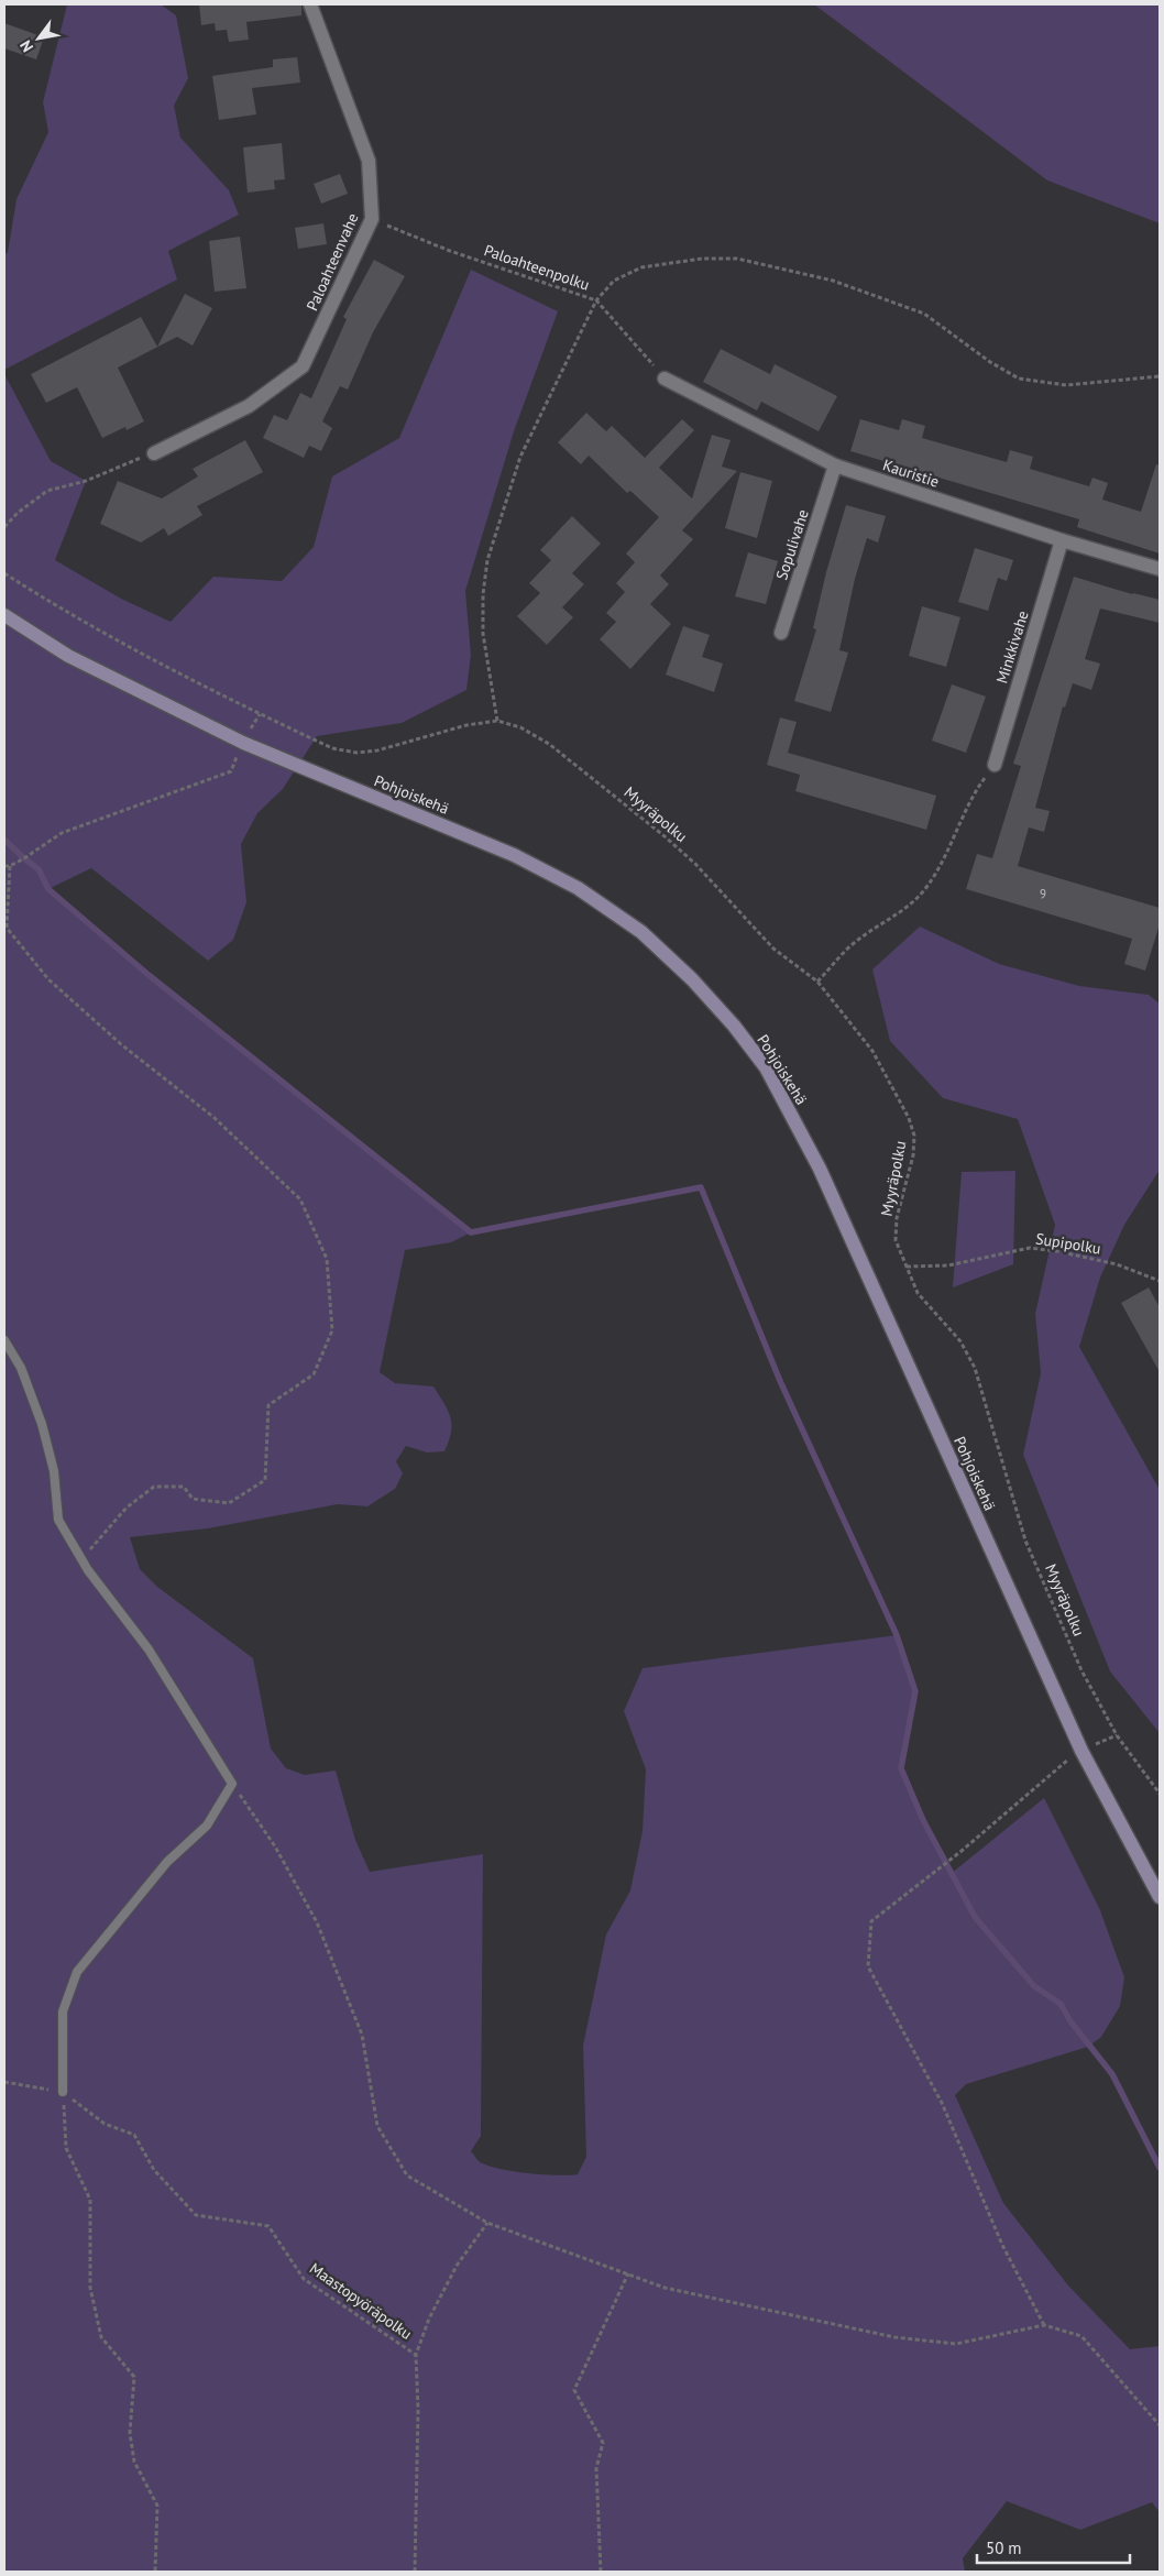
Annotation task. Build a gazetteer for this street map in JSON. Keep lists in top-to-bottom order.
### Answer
{
  "streets": {
    "main road": ["Pohjoiskehä"],
    "street": [
      "Paloahteenvahe",
      "Kauristie",
      "Sopulivahe",
      "Minkkivahe"
    ],
    "path": [
      "Paloahteenpolku",
      "Myyräpolku",
      "Supipolku",
      "Maastopyöräpolku"
    ]
  },
  "crossings": [
    ["Paloahteenvahe", "Paloahteenpolku"],
    ["Paloahteenpolku", "Kauristie"],
    ["Kauristie", "Sopulivahe"],
    ["Kauristie", "Minkkivahe"],
    ["Myyräpolku", "Supipolku"]
  ],
  "house_numbers": ["9"],
  "scale_bar": "50 m",
  "north": "bottom left"
}
